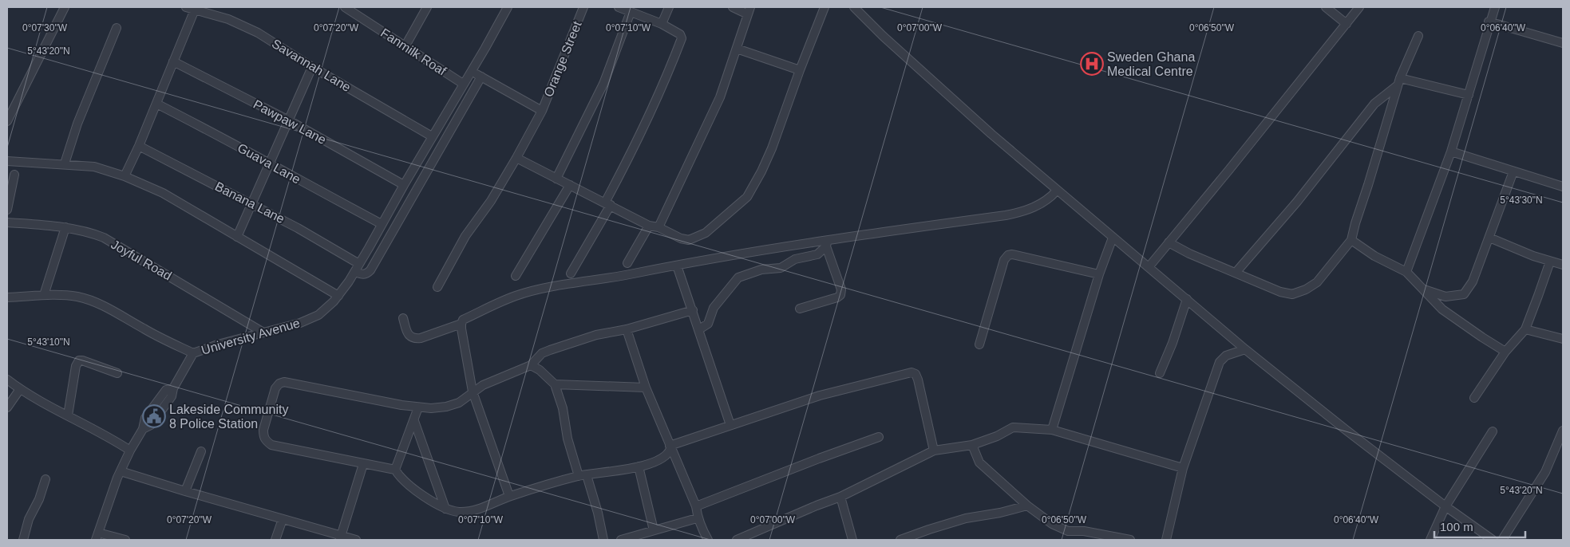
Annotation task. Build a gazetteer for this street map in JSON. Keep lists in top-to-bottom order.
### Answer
{
  "streets": {
    "street": [
      "Fanmilk Roaf",
      "Orange Street",
      "Savannah Lane",
      "Pawpaw Lane",
      "Guava Lane",
      "Banana Lane",
      "Joyful Road",
      "University Avenue"
    ]
  },
  "crossings": [
    ["Fanmilk Roaf", "University Avenue"],
    ["Savannah Lane", "University Avenue"],
    ["Pawpaw Lane", "University Avenue"],
    ["Guava Lane", "University Avenue"],
    ["Banana Lane", "University Avenue"],
    ["Joyful Road", "University Avenue"]
  ],
  "places": {
    "hospital": ["Sweden Ghana Medical Centre"],
    "public building": ["Lakeside Community 8 Police Station"]
  },
  "scale_bar": "100 m",
  "coordinates": [
    "0°07'30\"W",
    "0°07'20\"W",
    "0°07'10\"W",
    "0°07'00\"W",
    "0°06'50\"W",
    "0°06'40\"W",
    "5°43'20\"N",
    "5°43'30\"N",
    "5°43'10\"N"
  ]
}
